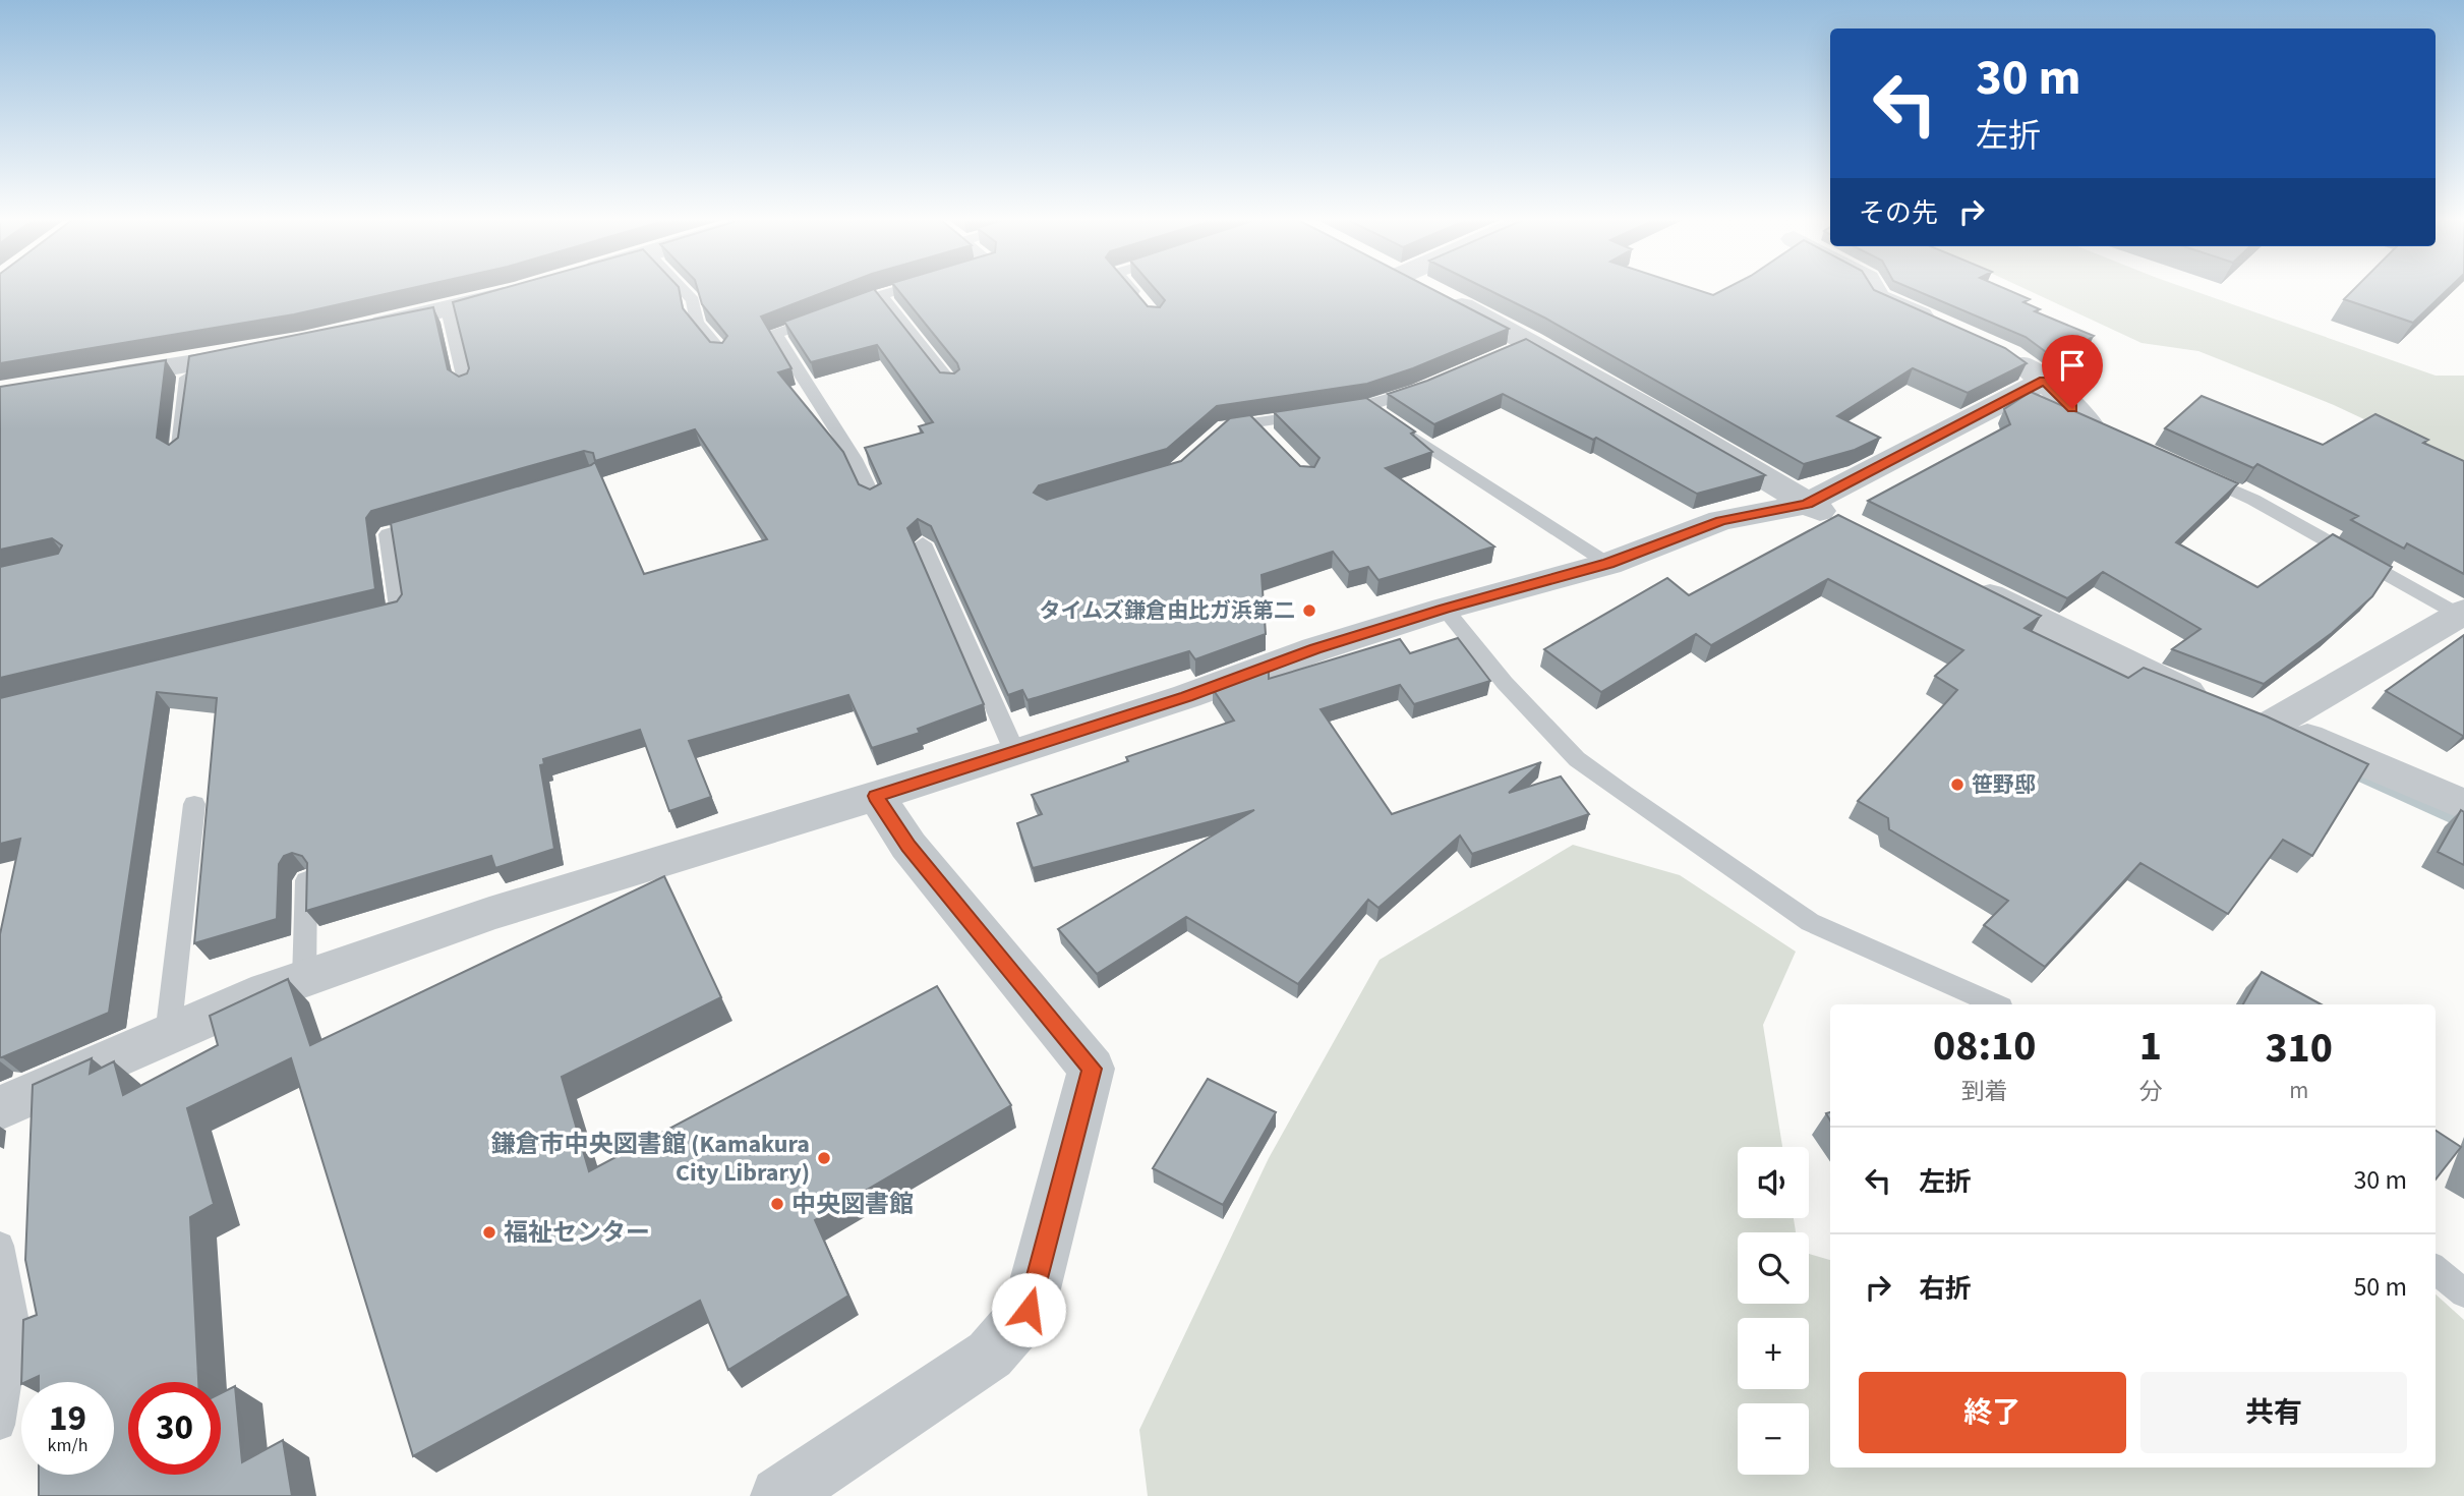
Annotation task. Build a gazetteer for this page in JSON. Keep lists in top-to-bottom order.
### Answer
{
  "places": [
    "タイムズ鎌倉由比ガ浜第二",
    "笹野邸",
    "鎌倉市中央図書館 (Kamakura City Library)",
    "中央図書館",
    "福祉センター"
  ],
  "page": {
    "turn": ["30 m", "左折"],
    "then": "その先",
    "eta": [
      "08:10",
      "到着",
      "1",
      "分",
      "310",
      "m"
    ],
    "list": [
      {
        "name": "左折",
        "value": "30 m"
      },
      {
        "name": "右折",
        "value": "50 m"
      }
    ],
    "map_buttons": ["+", "−"],
    "buttons": ["終了", "共有"],
    "speed": "19 km/h",
    "limit": "30"
  }
}
